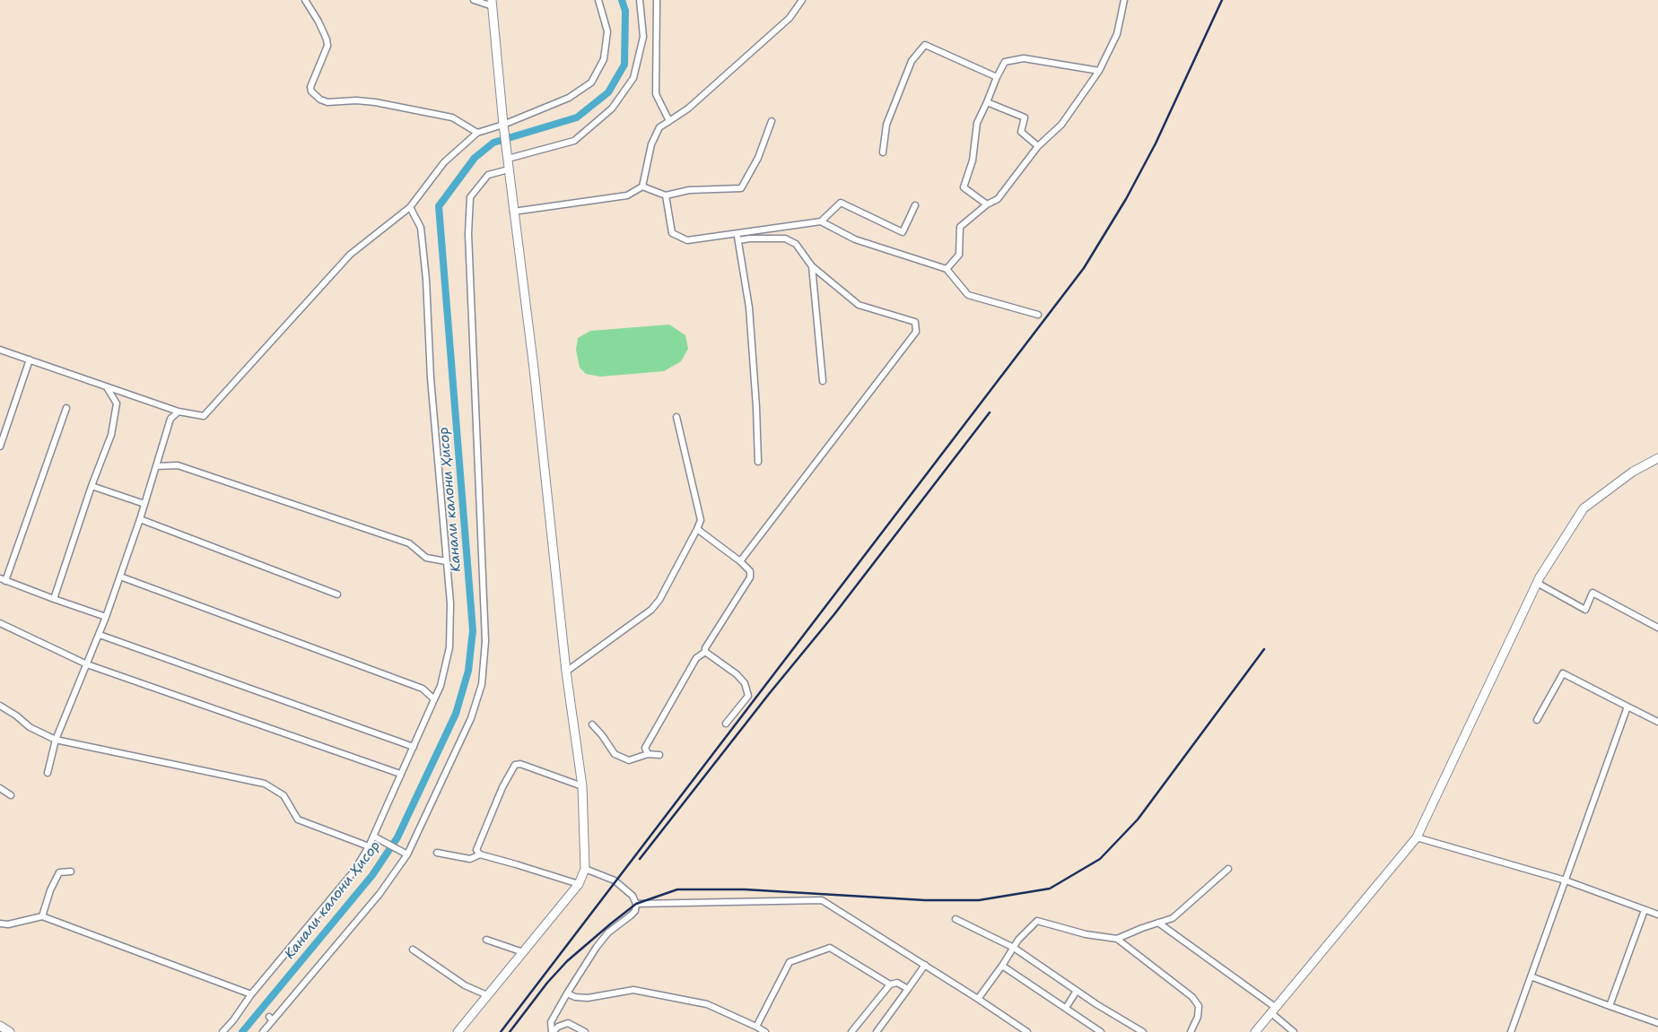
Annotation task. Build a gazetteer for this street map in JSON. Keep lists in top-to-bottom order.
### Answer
{
  "water": ["Канали калони Ҳисор"]
}
